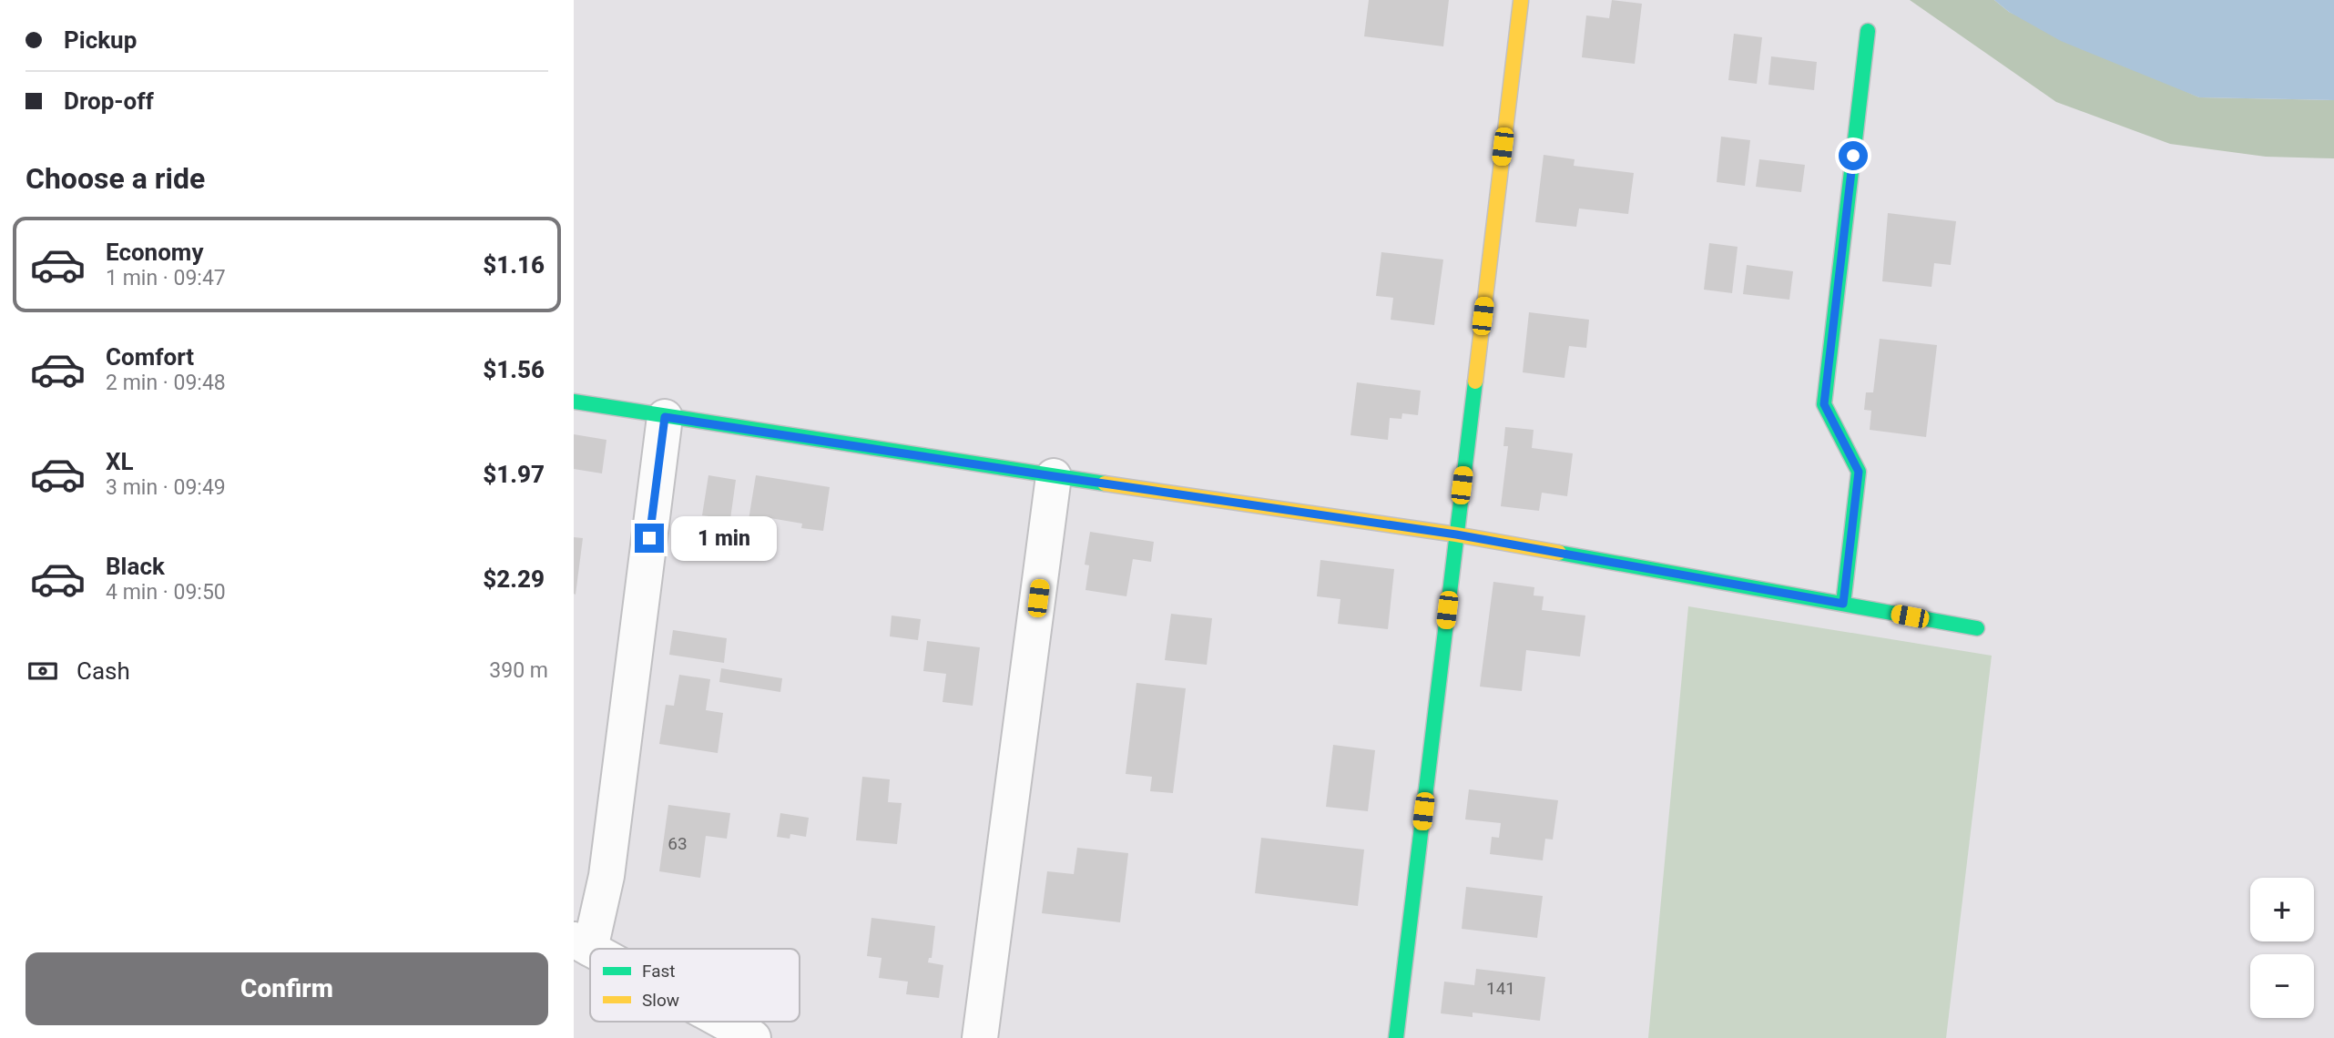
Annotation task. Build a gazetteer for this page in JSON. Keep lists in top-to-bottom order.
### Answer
{
  "house_numbers": ["63", "141"],
  "legend": ["Fast", "Slow"],
  "page": {
    "banner": ["Pickup", "Drop-off"],
    "heading": "Choose a ride",
    "list": [
      {
        "name": "Economy",
        "note": "1 min · 09:47",
        "value": "$1.16"
      },
      {
        "name": "Comfort",
        "note": "2 min · 09:48",
        "value": "$1.56"
      },
      {
        "name": "XL",
        "note": "3 min · 09:49",
        "value": "$1.97"
      },
      {
        "name": "Black",
        "note": "4 min · 09:50",
        "value": "$2.29"
      }
    ],
    "bubble": "1 min",
    "pay": ["Cash", "390 m"],
    "map_buttons": ["+", "−"],
    "buttons": "Confirm"
  }
}
